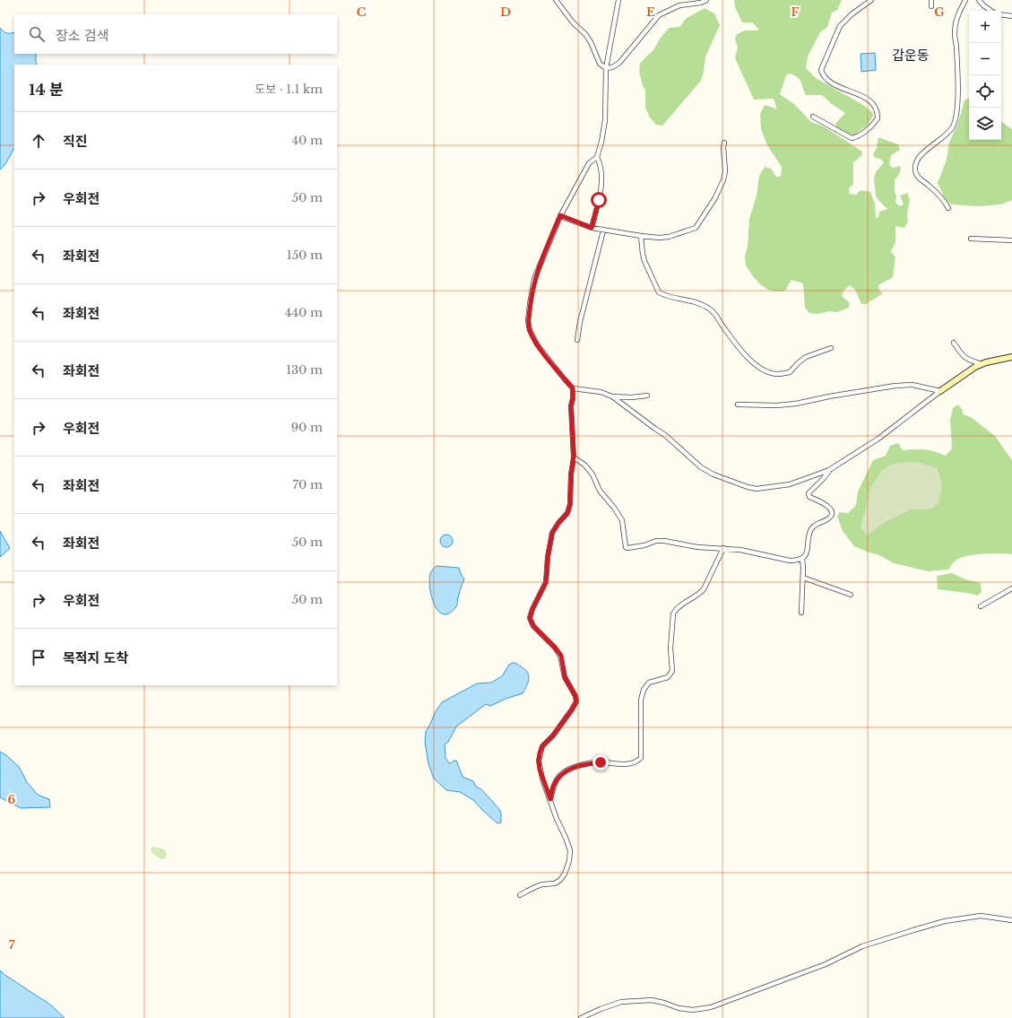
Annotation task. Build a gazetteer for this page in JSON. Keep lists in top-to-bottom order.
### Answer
{
  "districts": ["갑운동"],
  "page": {
    "map_buttons": ["+", "−"],
    "search": "장소 검색",
    "heading": ["14 분", "도보 · 1.1 km"],
    "list": [
      ["직진", "40 m"],
      ["우회전", "50 m"],
      ["좌회전", "150 m"],
      ["좌회전", "440 m"],
      ["좌회전", "130 m"],
      ["우회전", "90 m"],
      ["좌회전", "70 m"],
      ["좌회전", "50 m"],
      ["우회전", "50 m"],
      "목적지 도착"
    ]
  },
  "grid": {
    "columns": [
      "C",
      "D",
      "E",
      "F",
      "G"
    ],
    "rows": ["6", "7"]
  }
}
